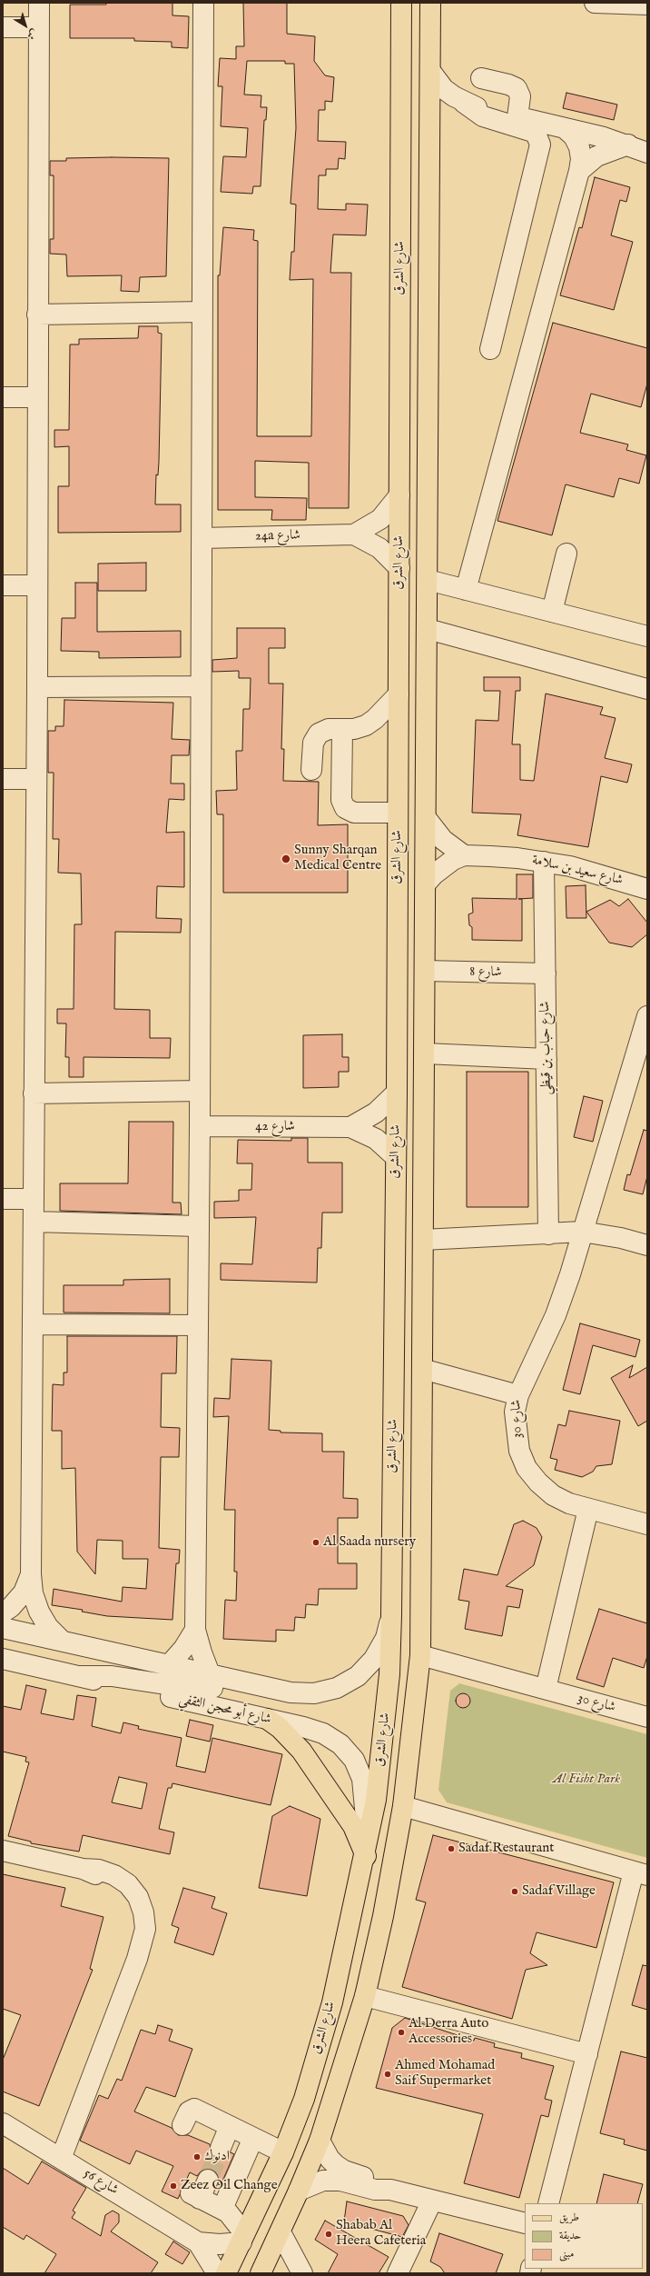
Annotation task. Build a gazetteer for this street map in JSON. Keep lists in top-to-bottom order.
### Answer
{
  "streets": {
    "main road": ["شارع الشرق"],
    "street": [
      "24a شارع",
      "شارع سعيد بن سلامة",
      "شارع 8",
      "شارع حباب بن قيظي",
      "شارع 42",
      "شارع 30",
      "شارع أبو محجن الثقفي",
      "شارع 56"
    ]
  },
  "crossings": [
    ["شارع الشرق", "24a شارع"],
    ["شارع الشرق", "شارع 8"],
    ["شارع الشرق", "شارع 42"],
    ["شارع الشرق", "شارع 30"],
    ["شارع الشرق", "شارع أبو محجن الثقفي"],
    ["شارع الشرق", "شارع 56"],
    ["شارع سعيد بن سلامة", "شارع حباب بن قيظي"],
    ["شارع 8", "شارع حباب بن قيظي"]
  ],
  "parks": ["Al Fisht Park"],
  "places": [
    "Sunny Sharqan Medical Centre",
    "Al Saada nursery",
    "Sadaf Restaurant",
    "Sadaf Village",
    "Al Derra Auto Accessories",
    "Ahmed Mohamad Saif Supermarket",
    "ادنوك",
    "Zeez Oil Change",
    "Shabab Al Heera Cafeteria"
  ],
  "legend": ["طريق", "حديقة", "مبنى"],
  "north": "bottom right"
}
